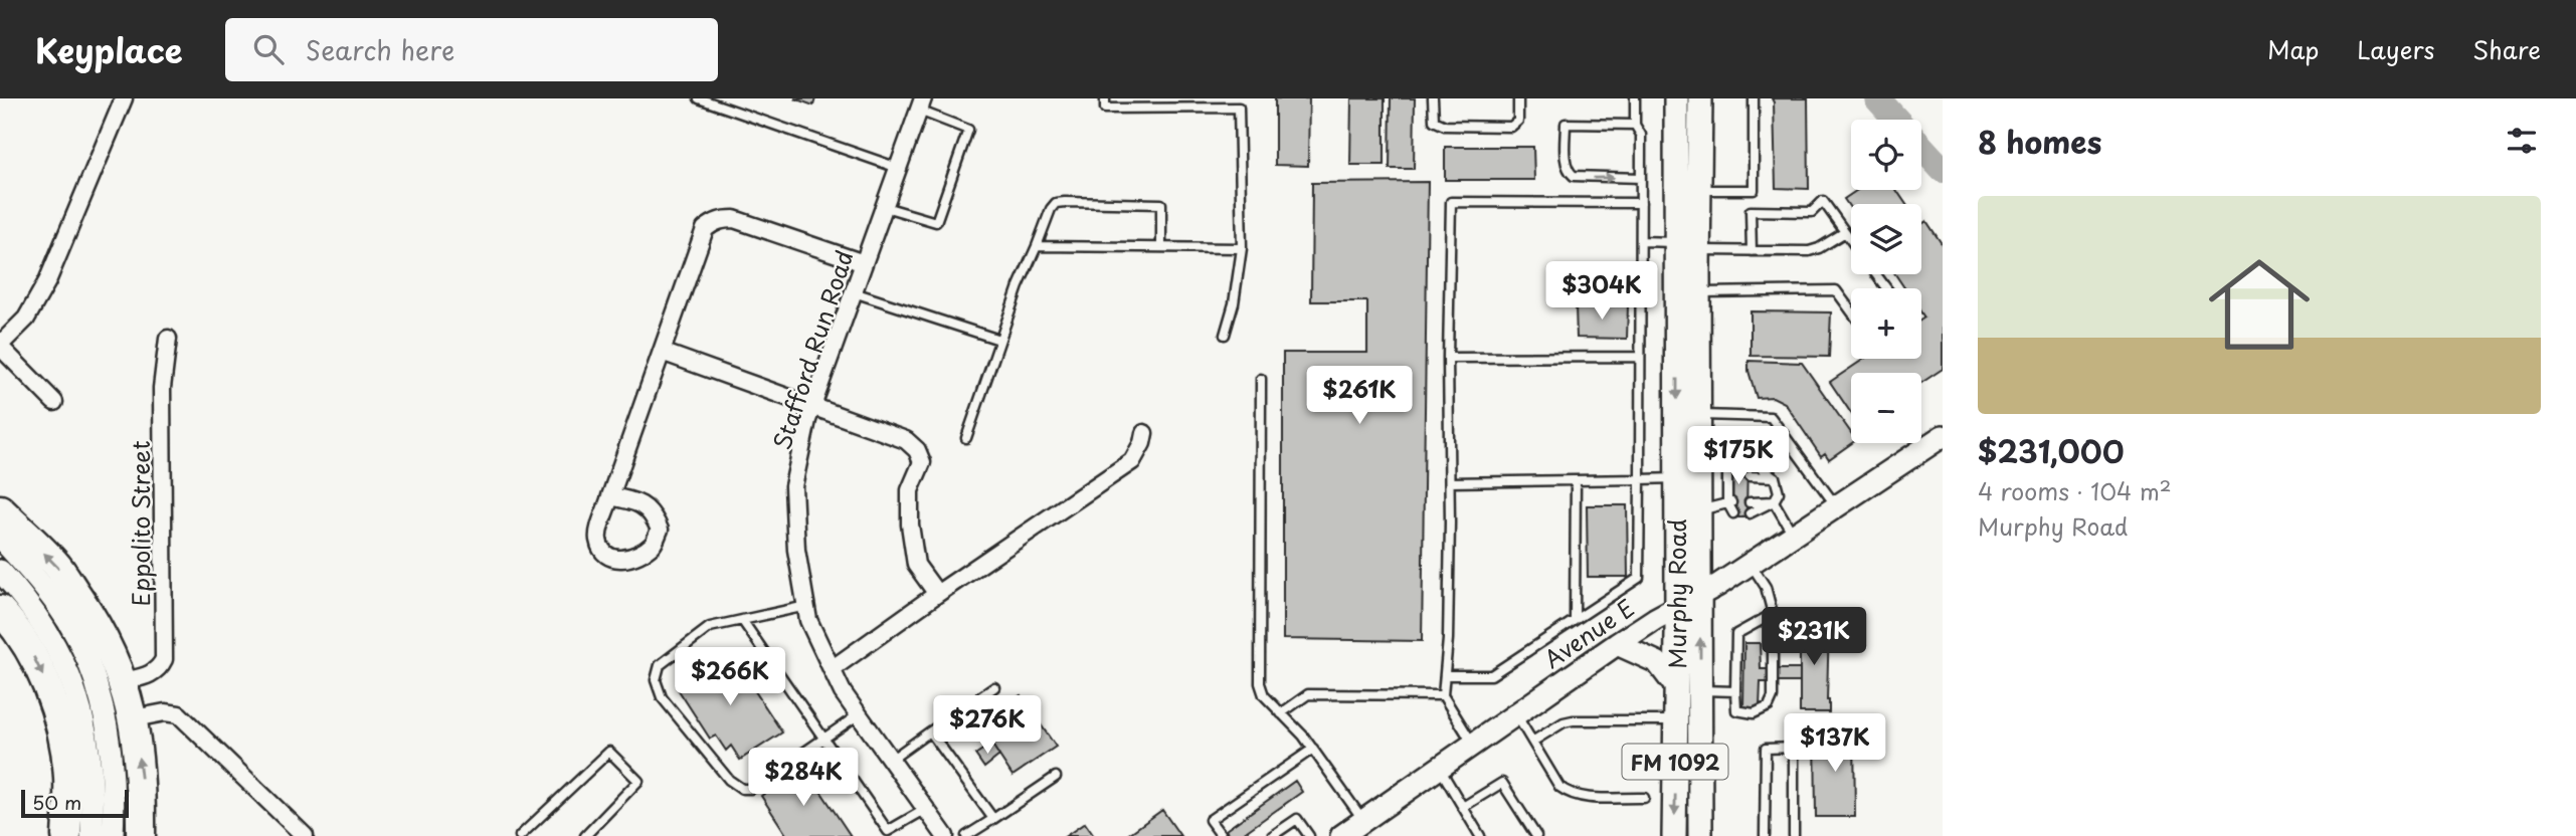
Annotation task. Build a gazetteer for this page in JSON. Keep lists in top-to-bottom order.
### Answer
{
  "streets": {
    "main road": ["Murphy Road", "FM 1092"],
    "street": ["Stafford Run Road", "Eppolito Street", "Avenue E"]
  },
  "crossings": [
    ["Murphy Road", "Avenue E"]
  ],
  "scale_bar": "50 m",
  "page": {
    "header": "Keyplace",
    "search": "Search here",
    "nav": ["Map", "Layers", "Share"],
    "heading": "8 homes",
    "map_buttons": ["+", "−"],
    "list": [
      {
        "name": "$231,000",
        "note": "4 rooms · 104 m² · Murphy Road"
      }
    ],
    "price": [
      "$304K",
      "$261K",
      "$175K",
      "$231K",
      "$266K",
      "$276K",
      "$137K",
      "$284K"
    ],
    "scale": "50 m"
  }
}
